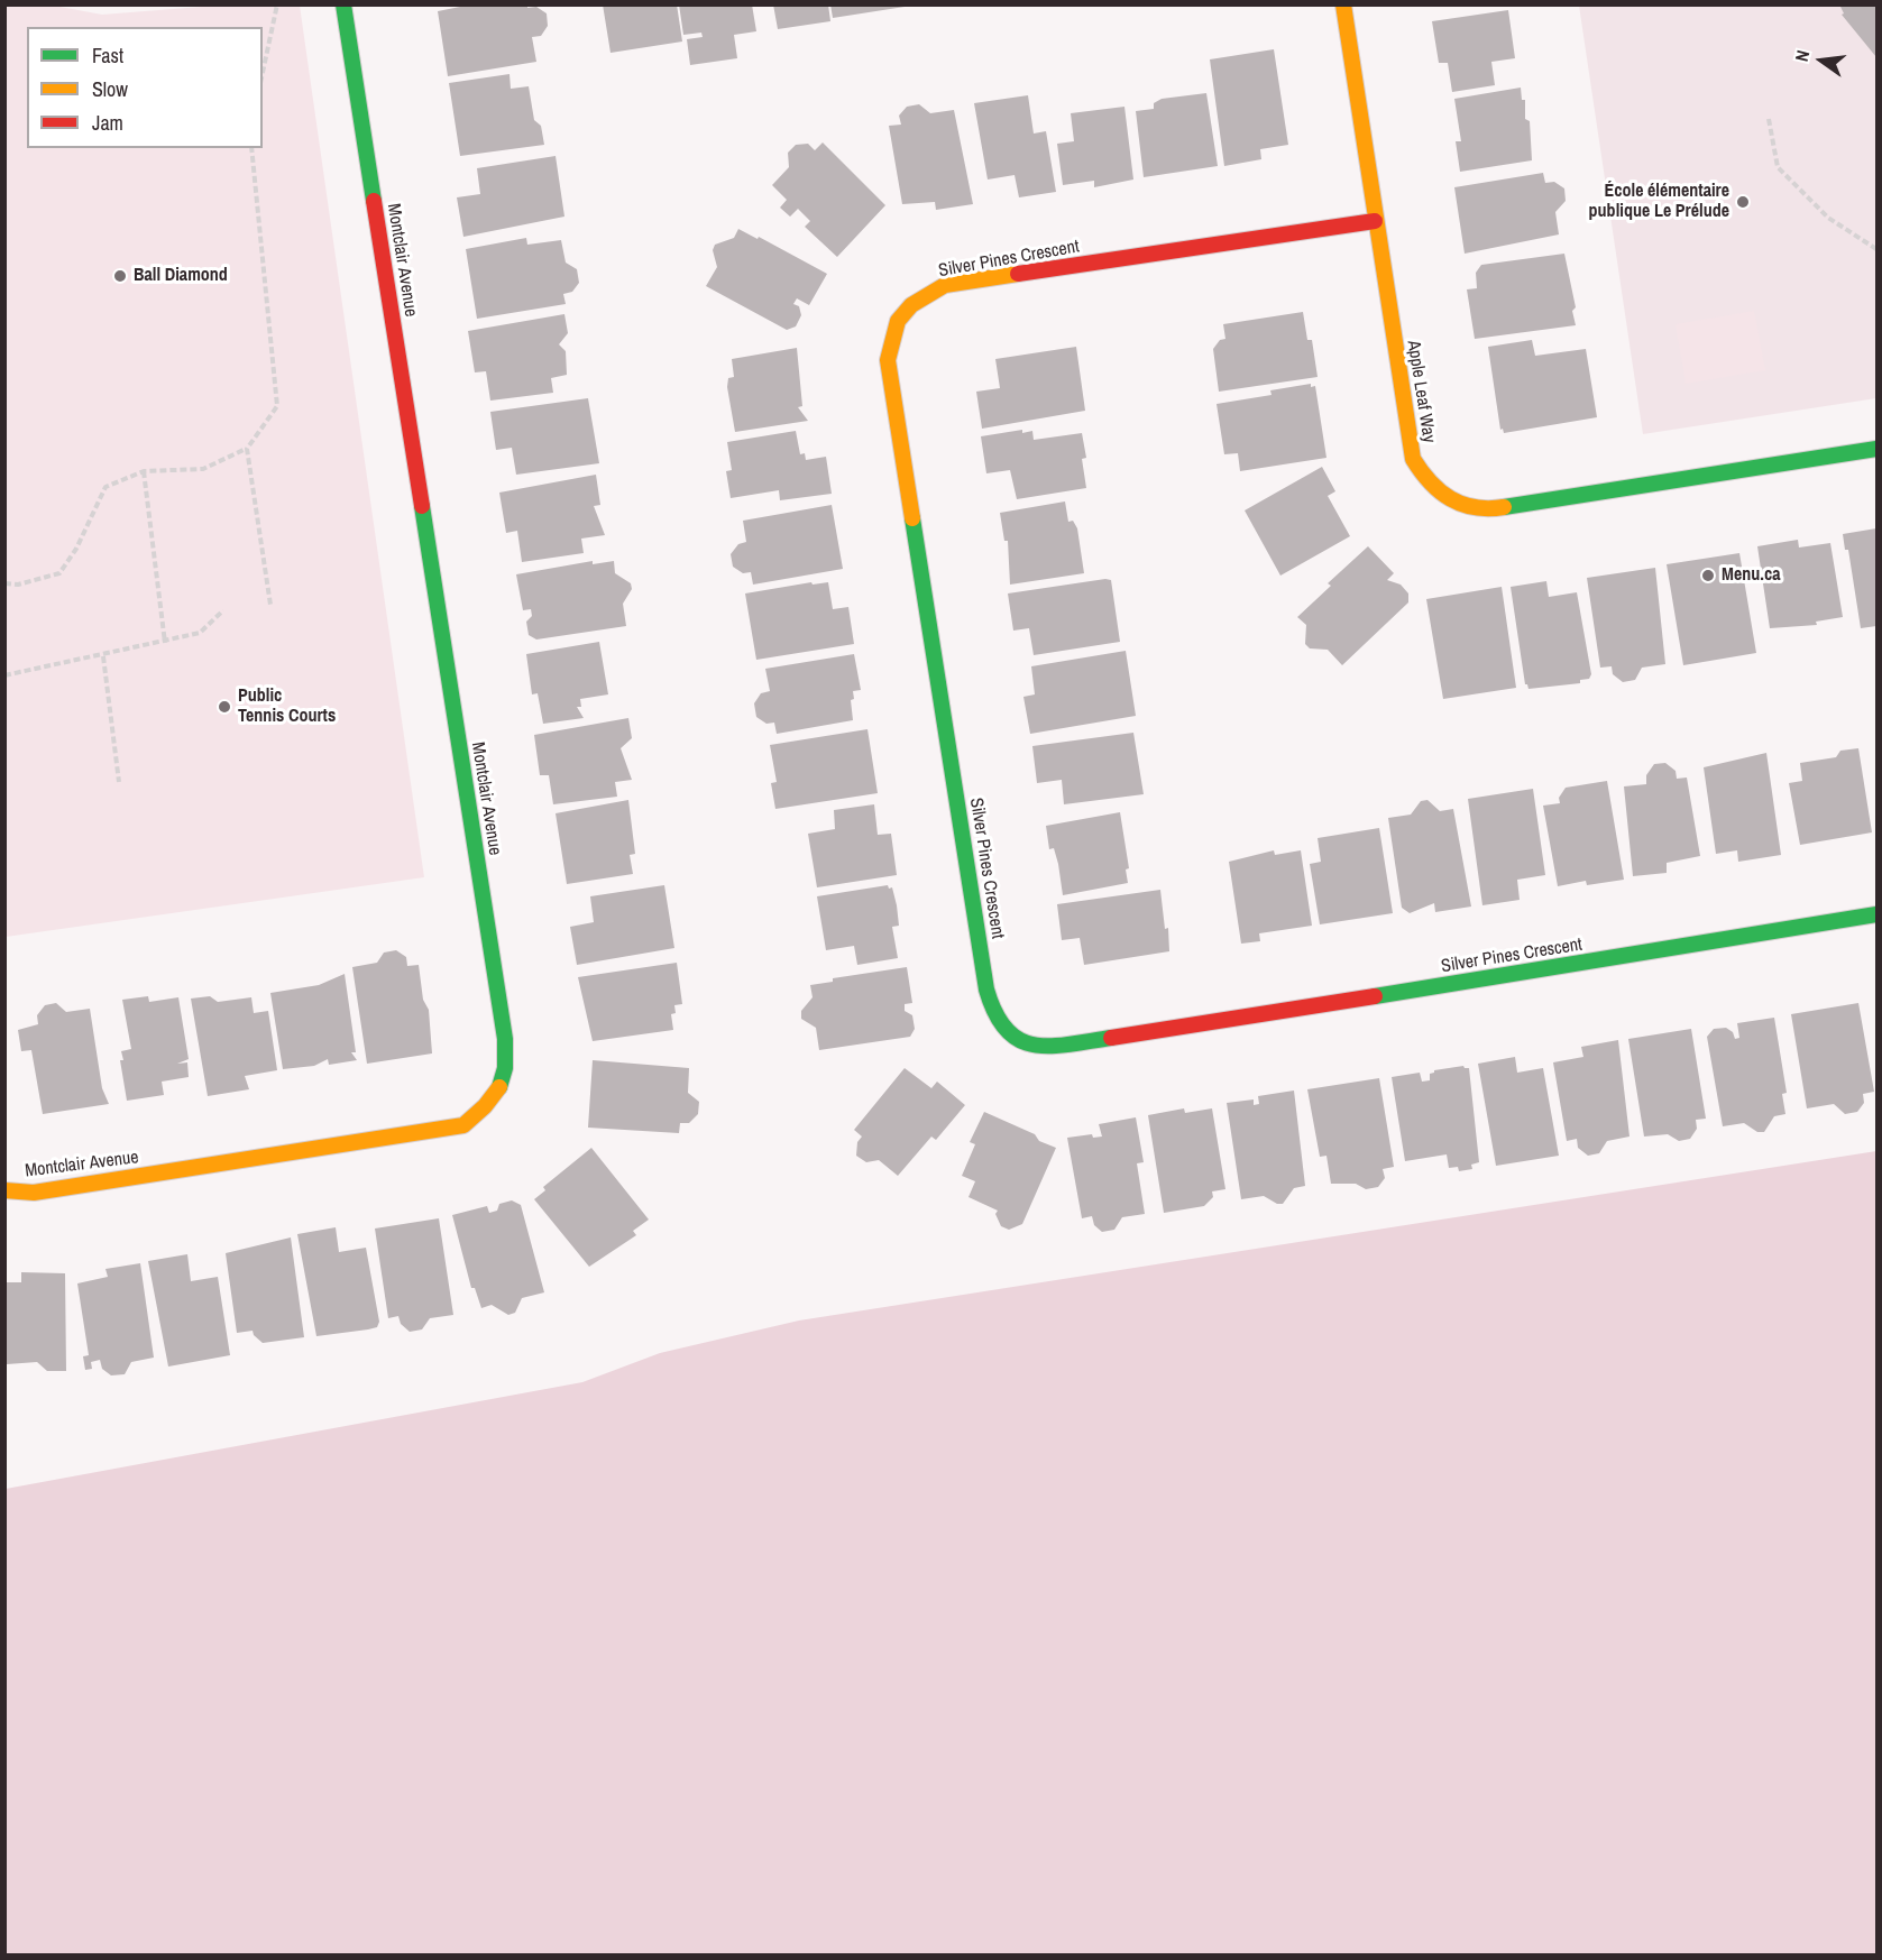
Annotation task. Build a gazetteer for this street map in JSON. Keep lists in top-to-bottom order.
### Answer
{
  "streets": {
    "street": ["Silver Pines Crescent", "Montclair Avenue", "Apple Leaf Way"]
  },
  "crossings": [
    ["Silver Pines Crescent", "Apple Leaf Way"]
  ],
  "places": [
    "École élémentaire publique Le Prélude",
    "Ball Diamond",
    "Menu.ca",
    "Public Tennis Courts"
  ],
  "legend": ["Fast", "Slow", "Jam"],
  "north": "left"
}
